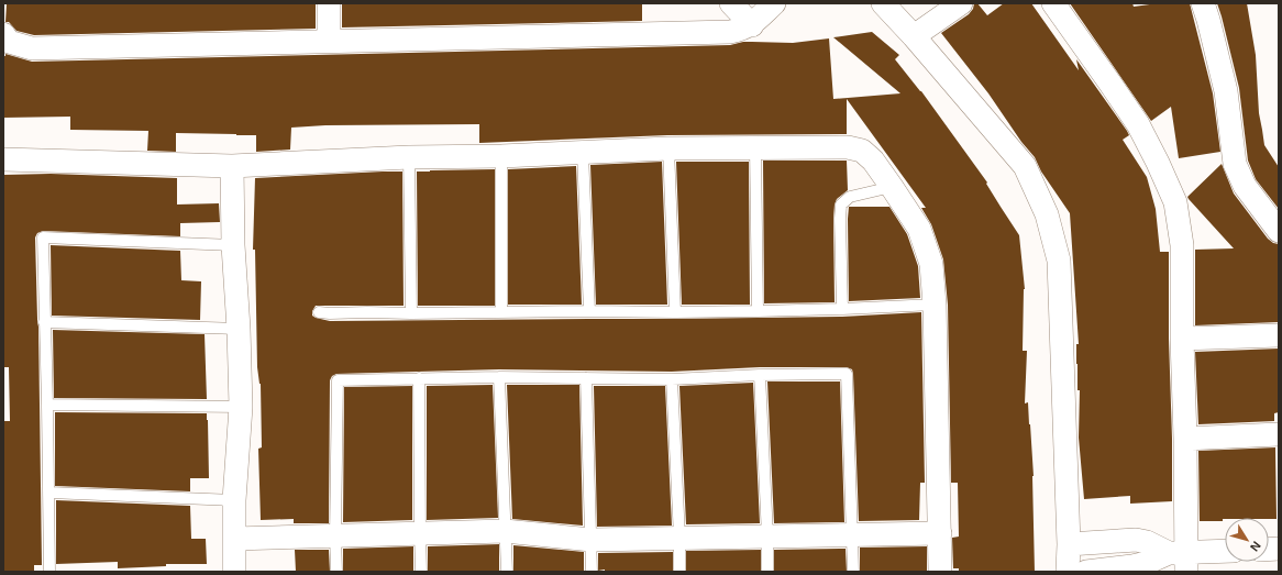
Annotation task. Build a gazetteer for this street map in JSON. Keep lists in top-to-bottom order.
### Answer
{
  "north": "bottom right"
}
